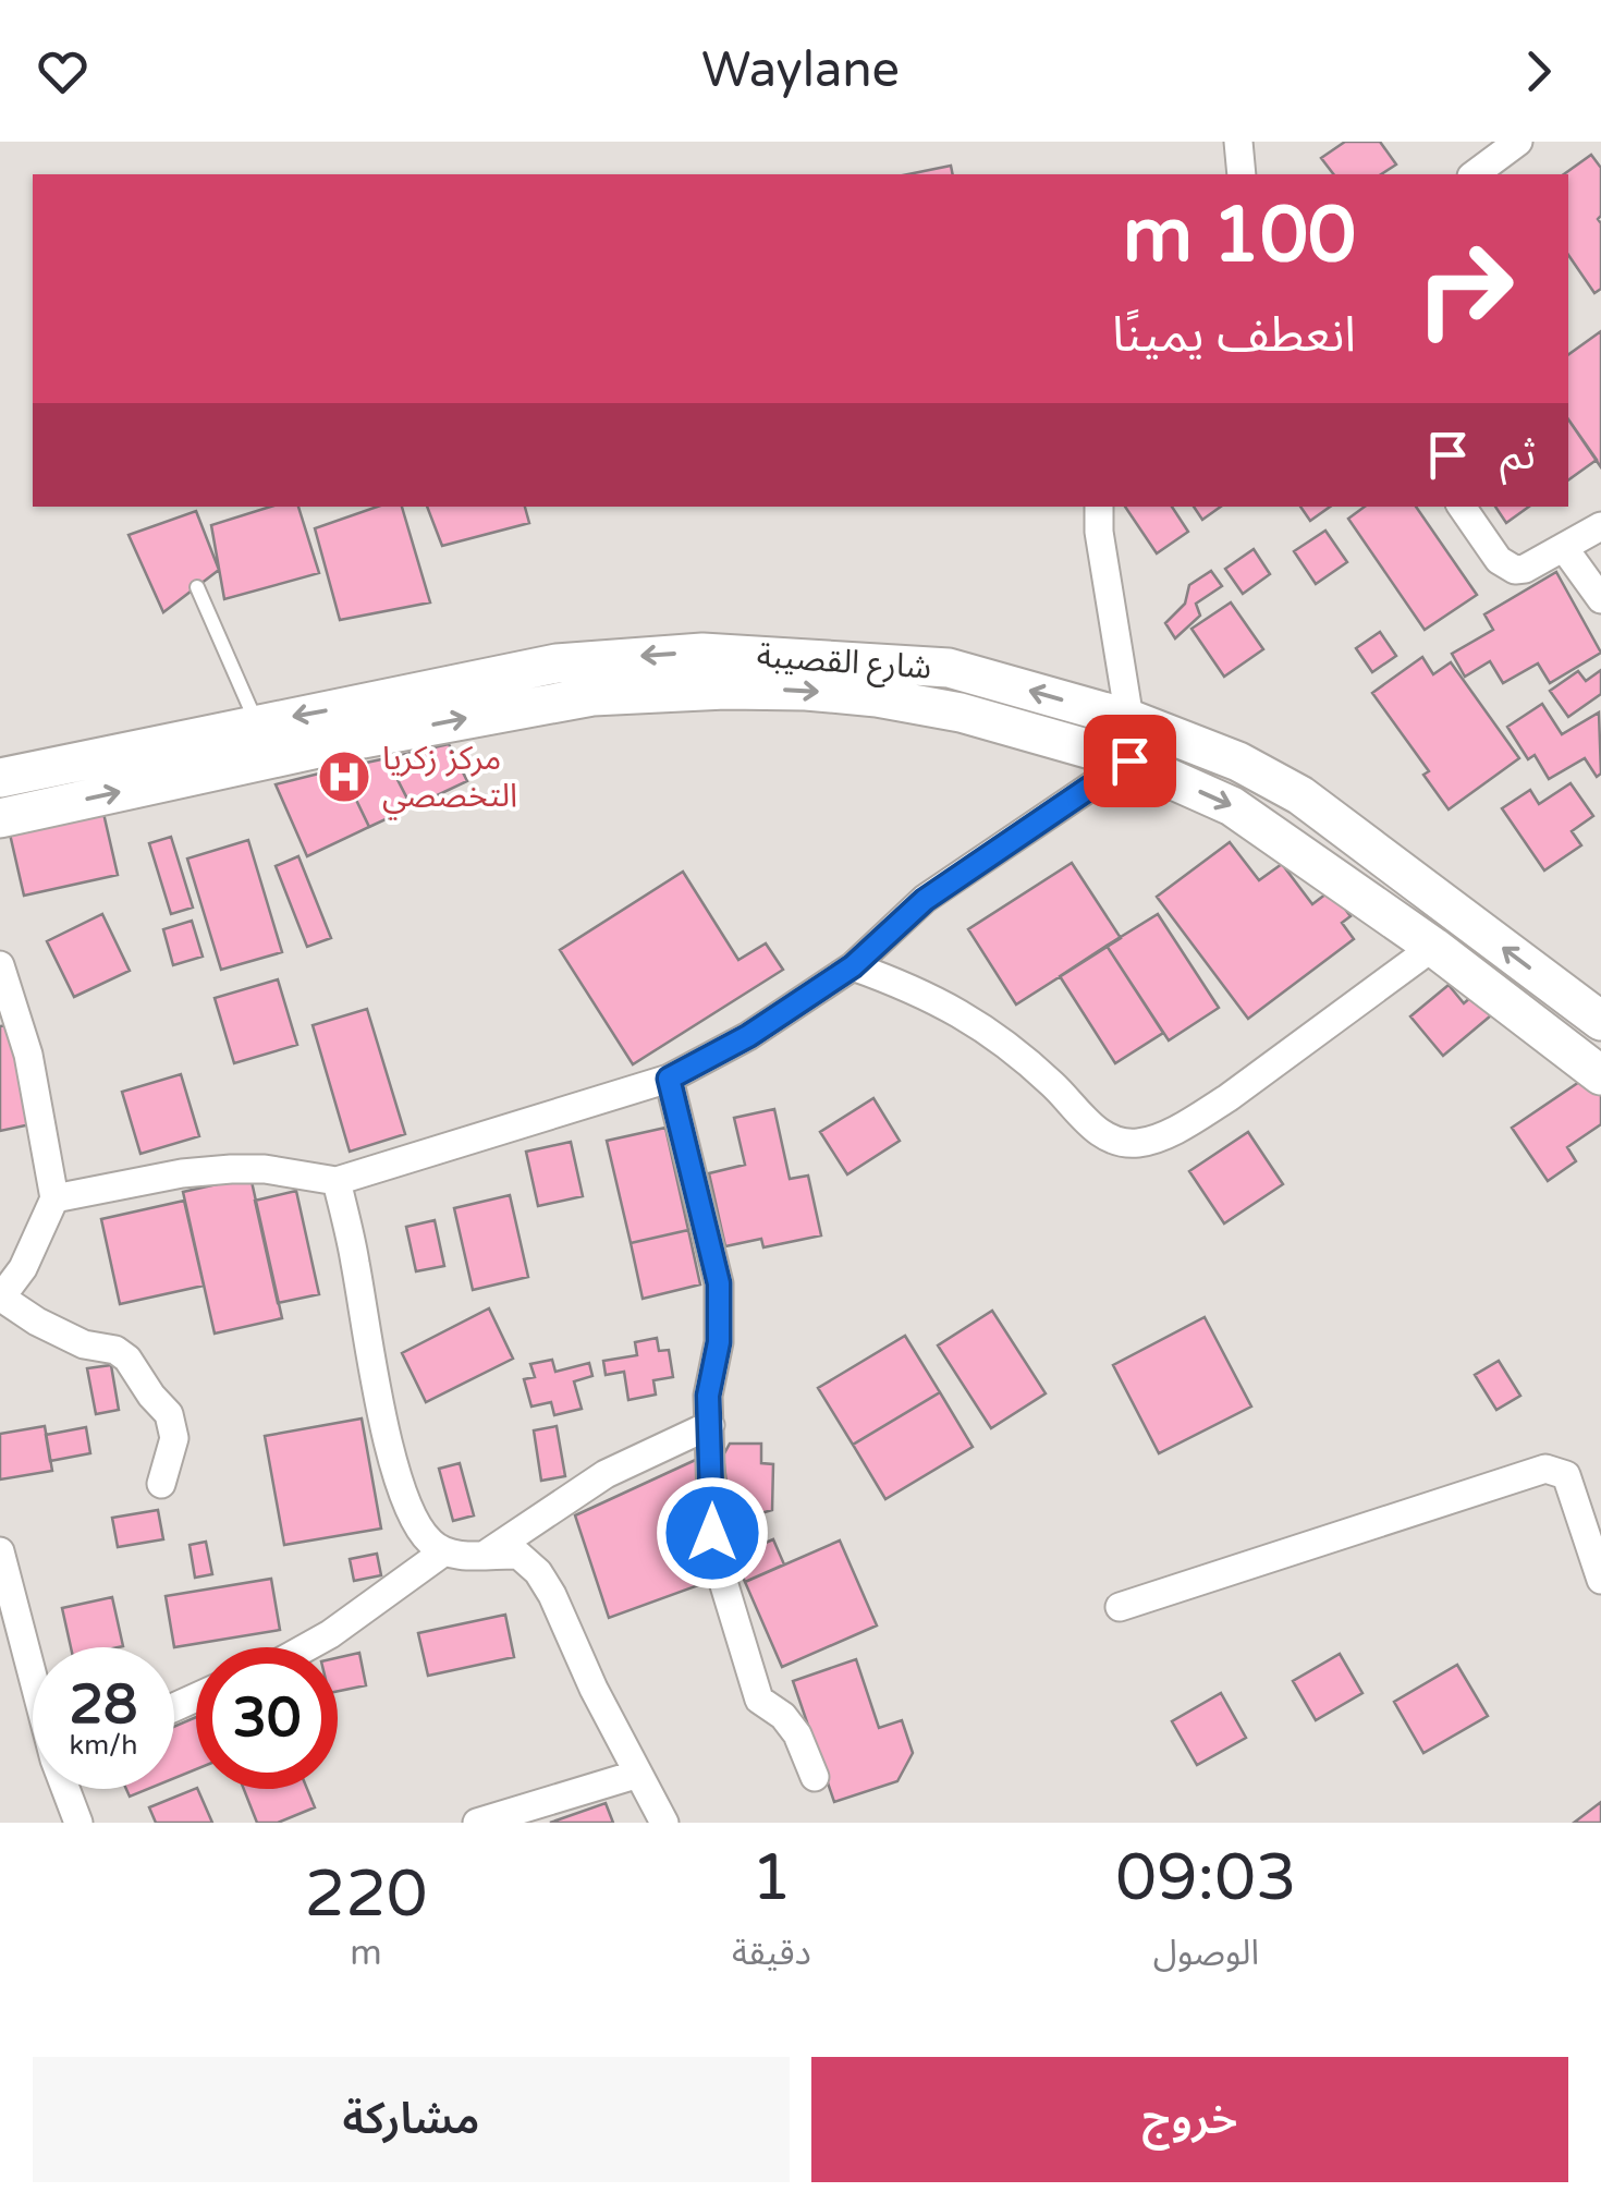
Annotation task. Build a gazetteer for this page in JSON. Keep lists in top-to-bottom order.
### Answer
{
  "streets": {
    "street": ["شارع القصيبة"]
  },
  "places": {
    "hospital": ["مركز زكريا التخصصي"]
  },
  "page": {
    "header": "Waylane",
    "turn": ["100 m", "انعطف يمينًا"],
    "then": "ثم",
    "speed": "28 km/h",
    "limit": "30",
    "eta": [
      "09:03",
      "الوصول",
      "1",
      "دقيقة",
      "220",
      "m"
    ],
    "buttons": ["خروج", "مشاركة"]
  }
}
